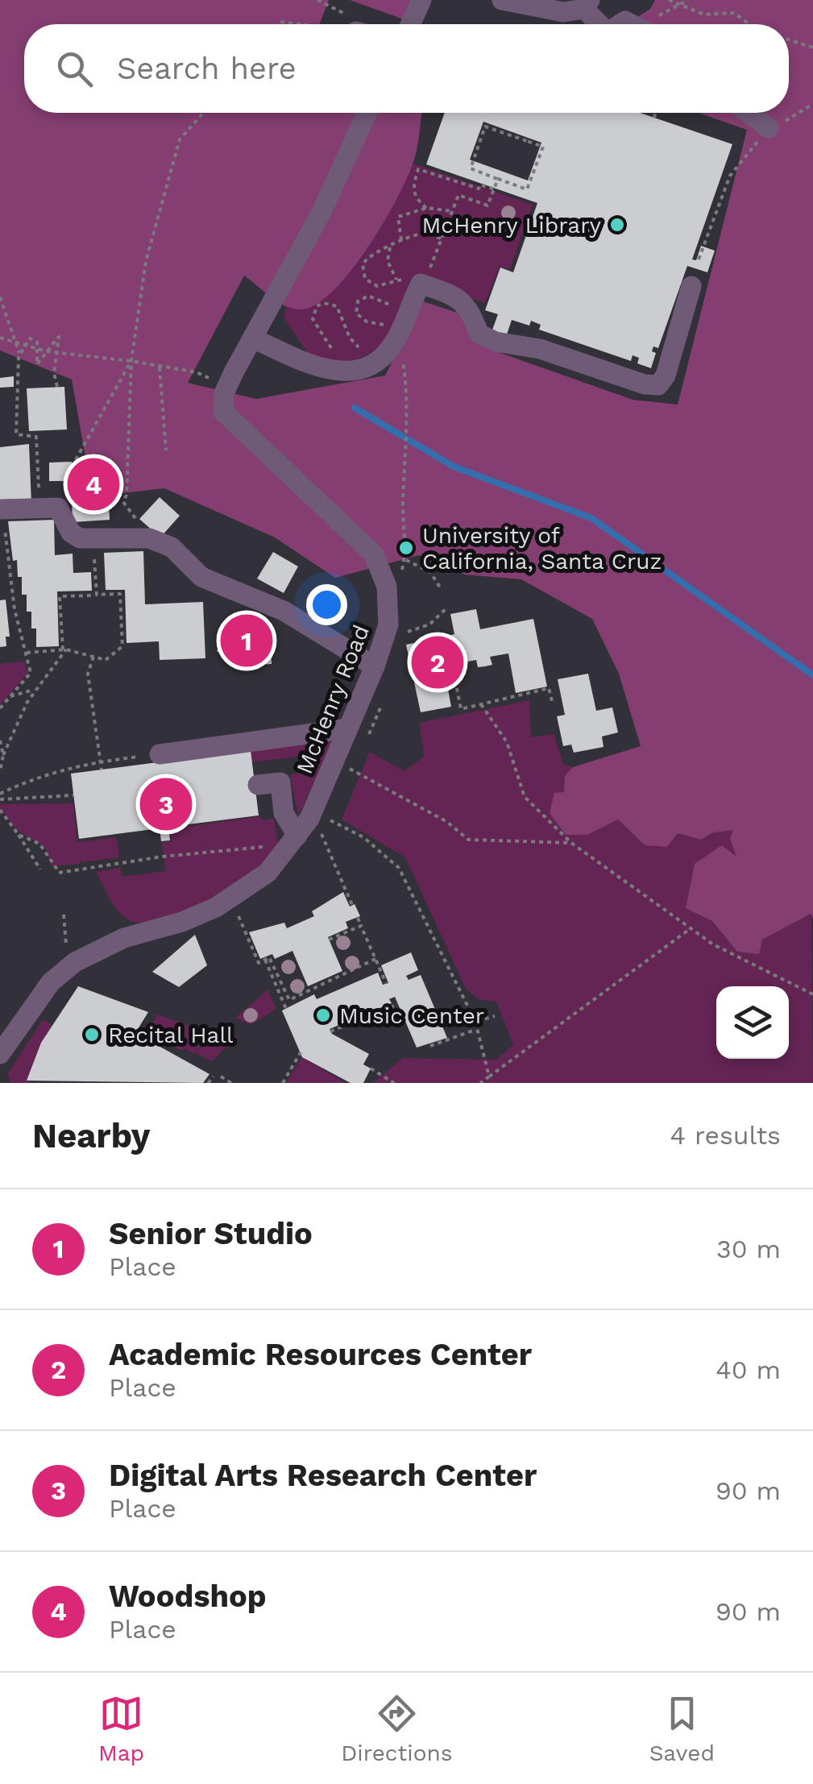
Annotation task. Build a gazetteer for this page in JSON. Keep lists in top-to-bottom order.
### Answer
{
  "streets": {
    "lane": ["McHenry Road"]
  },
  "places": [
    "McHenry Library",
    "University of California, Santa Cruz",
    "Music Center",
    "Recital Hall"
  ],
  "page": {
    "search": "Search here",
    "pins": [
      "4",
      "1",
      "2",
      "3"
    ],
    "heading": ["Nearby", "4 results"],
    "list": [
      {
        "mark": "1",
        "name": "Senior Studio",
        "note": "Place",
        "value": "30 m"
      },
      {
        "mark": "2",
        "name": "Academic Resources Center",
        "note": "Place",
        "value": "40 m"
      },
      {
        "mark": "3",
        "name": "Digital Arts Research Center",
        "note": "Place",
        "value": "90 m"
      },
      {
        "mark": "4",
        "name": "Woodshop",
        "note": "Place",
        "value": "90 m"
      }
    ],
    "nav": ["Map", "Directions", "Saved"]
  }
}
